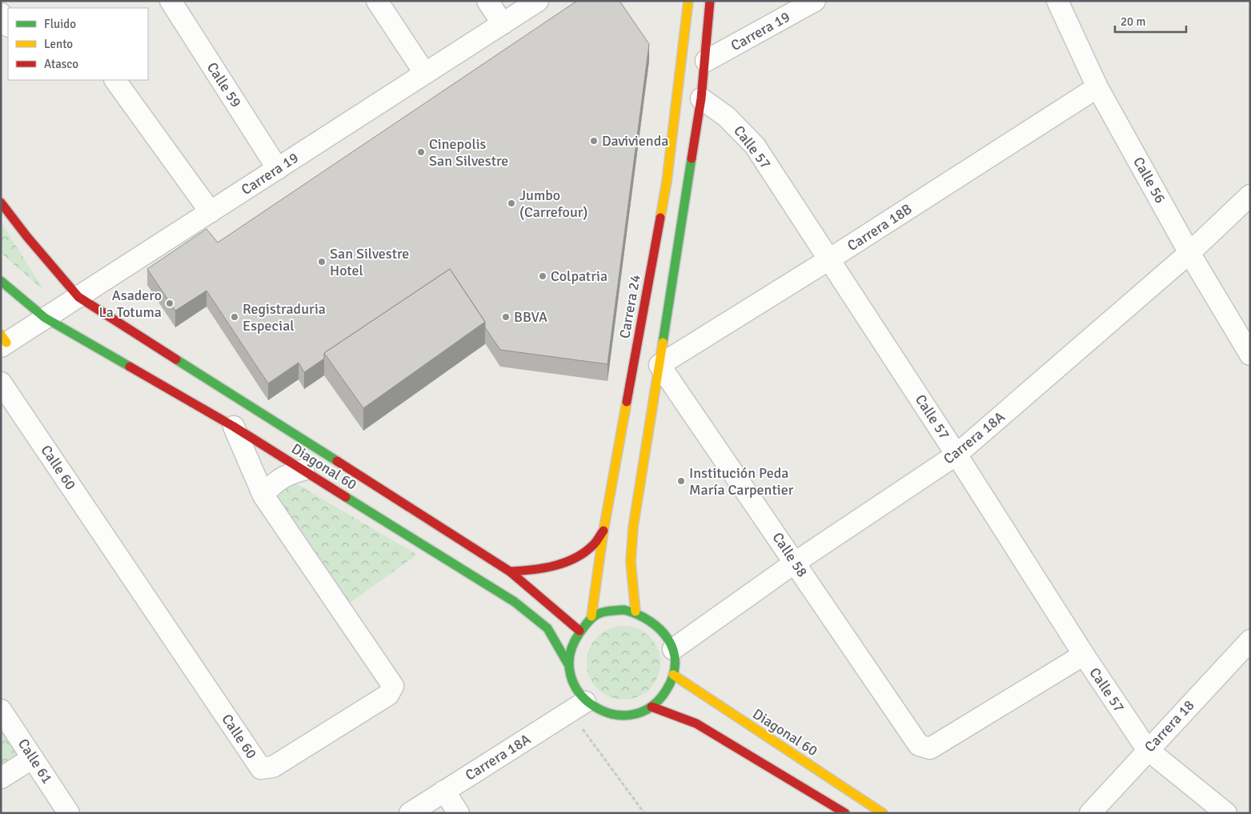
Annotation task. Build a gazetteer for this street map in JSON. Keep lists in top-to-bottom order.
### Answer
{
  "streets": {
    "street": [
      "Carrera 19",
      "Calle 59",
      "Calle 57",
      "Calle 56",
      "Carrera 18B",
      "Carrera 24",
      "Carrera 18A",
      "Diagonal 60",
      "Calle 60",
      "Calle 58",
      "Carrera 18",
      "Calle 61"
    ]
  },
  "crossings": [
    ["Carrera 19", "Calle 59"],
    ["Carrera 19", "Diagonal 60"],
    ["Calle 57", "Carrera 18B"],
    ["Calle 57", "Carrera 18A"],
    ["Calle 57", "Calle 58"],
    ["Calle 57", "Carrera 18"],
    ["Calle 56", "Carrera 18B"],
    ["Calle 56", "Carrera 18A"],
    ["Carrera 18B", "Calle 58"],
    ["Carrera 24", "Carrera 18A"],
    ["Carrera 24", "Diagonal 60"],
    ["Carrera 18A", "Diagonal 60"],
    ["Carrera 18A", "Calle 58"],
    ["Diagonal 60", "Calle 60"]
  ],
  "places": [
    "Davivienda",
    "Cinepolis San Silvestre",
    "Jumbo (Carrefour)",
    "San Silvestre Hotel",
    "Colpatria",
    "Asadero La Totuma",
    "Registraduria Especial",
    "BBVA",
    "Institución Peda María Carpentier"
  ],
  "legend": ["Fluido", "Lento", "Atasco"],
  "scale_bar": "20 m"
}
